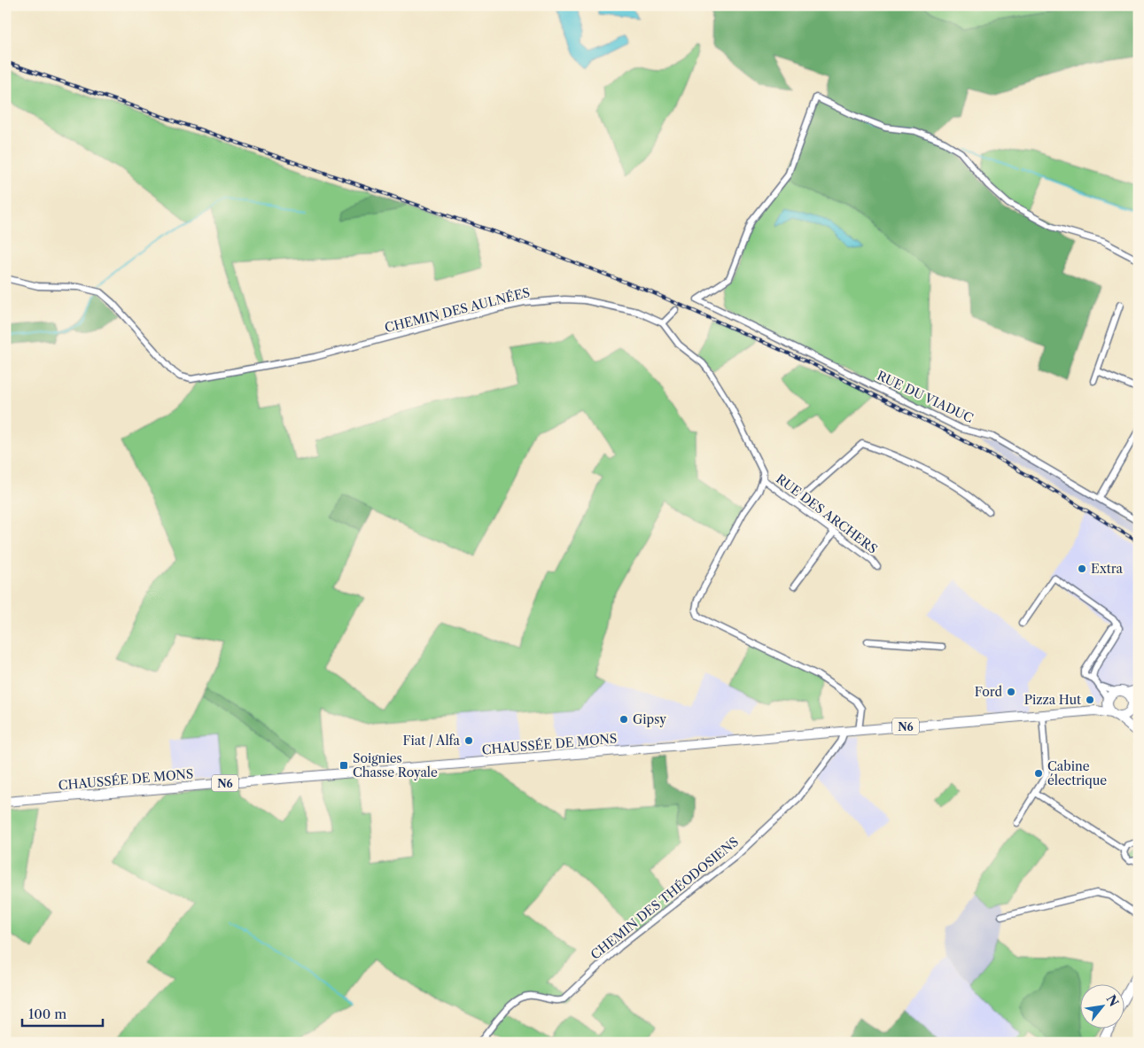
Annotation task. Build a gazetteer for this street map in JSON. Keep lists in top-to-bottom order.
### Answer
{
  "streets": {
    "main road": ["N6", "CHAUSSÉE DE MONS"],
    "street": [
      "CHEMIN DES AULNÉES",
      "RUE DU VIADUC",
      "RUE DES ARCHERS",
      "CHEMIN DES THÉODOSIENS"
    ]
  },
  "crossings": [
    ["CHEMIN DES AULNÉES", "RUE DES ARCHERS"],
    ["CHAUSSÉE DE MONS", "CHEMIN DES THÉODOSIENS"]
  ],
  "places": {
    "other": [
      "Extra",
      "Ford",
      "Pizza Hut",
      "Gipsy",
      "Fiat / Alfa",
      "Cabine électrique"
    ],
    "transit": ["Soignies Chasse Royale"]
  },
  "scale_bar": "100 m",
  "north": "top right"
}
